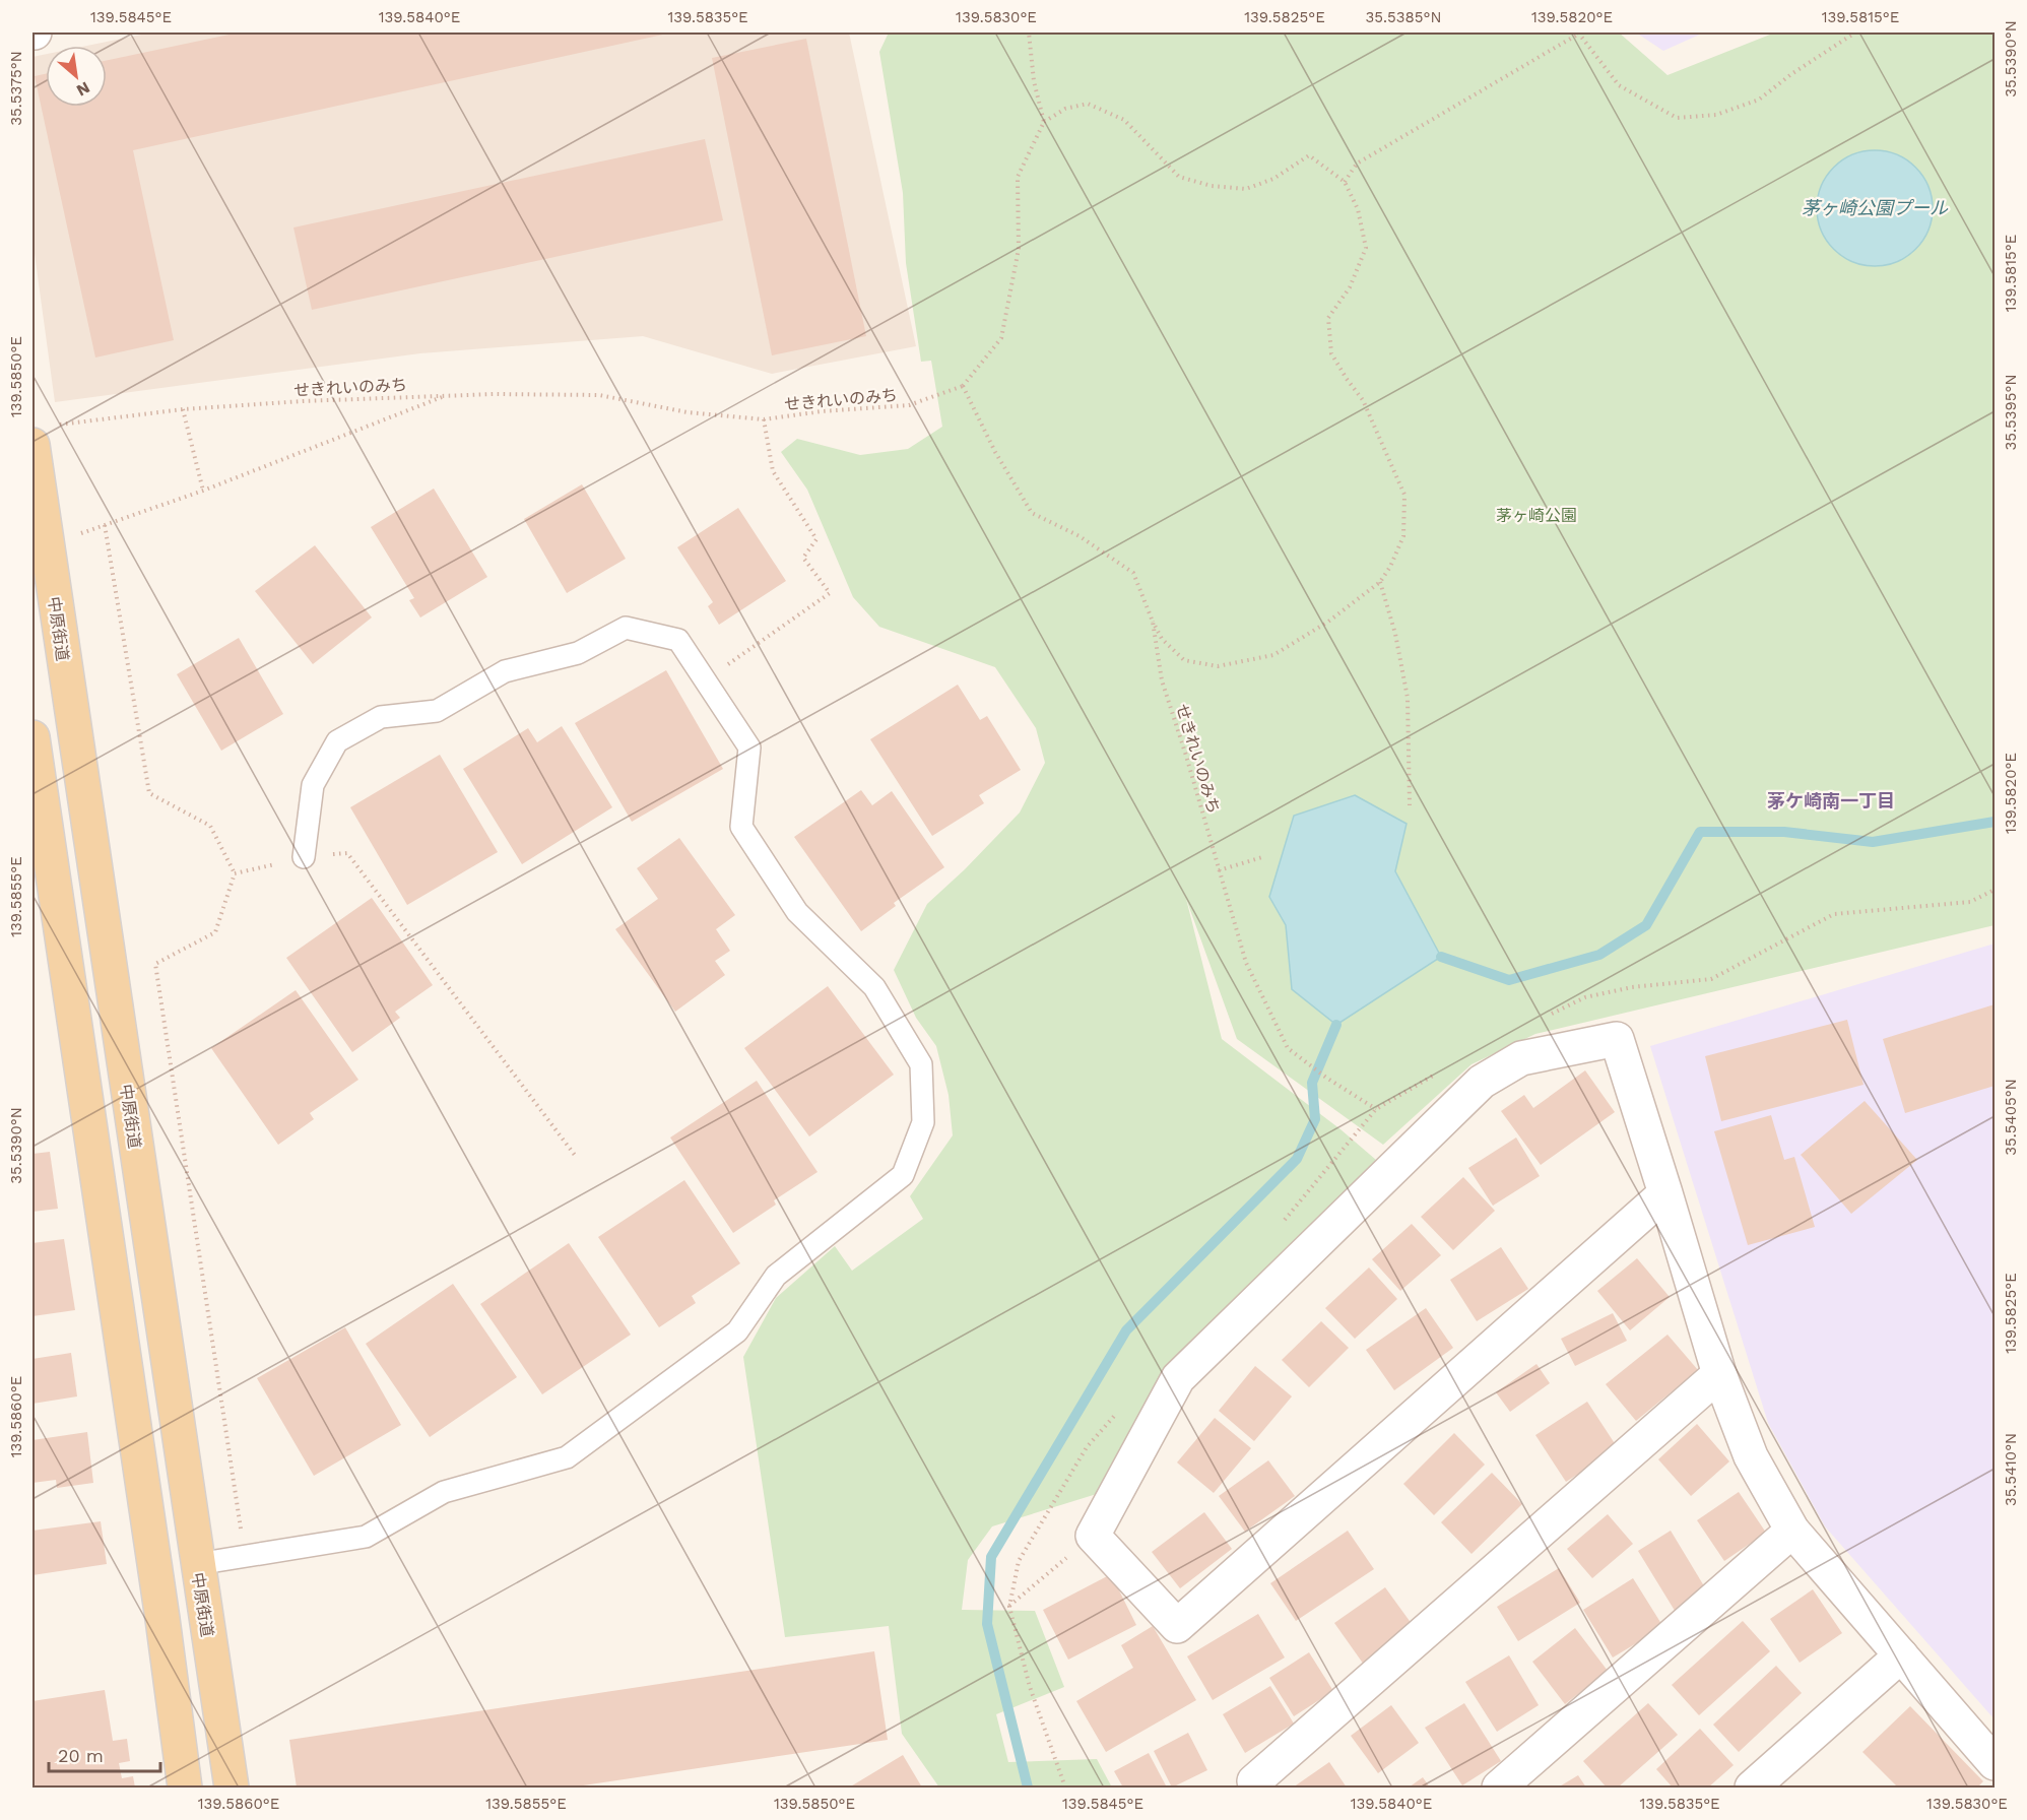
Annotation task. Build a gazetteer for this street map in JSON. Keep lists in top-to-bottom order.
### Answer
{
  "streets": {
    "main road": ["中原街道"],
    "path": ["せきれいのみち"]
  },
  "crossings": [
    ["せきれいのみち", "中原街道"]
  ],
  "districts": ["茅ケ崎南一丁目"],
  "water": ["茅ヶ崎公園プール"],
  "parks": ["茅ヶ崎公園"],
  "scale_bar": "20 m",
  "north": "bottom right",
  "coordinates": [
    "139.5845°E",
    "139.5840°E",
    "139.5835°E",
    "139.5830°E",
    "139.5825°E",
    "35.5385°N",
    "139.5820°E",
    "139.5815°E",
    "35.5390°N",
    "35.5375°N",
    "139.5850°E",
    "35.5395°N",
    "139.5855°E",
    "35.5405°N",
    "139.5860°E",
    "35.5410°N"
  ]
}
